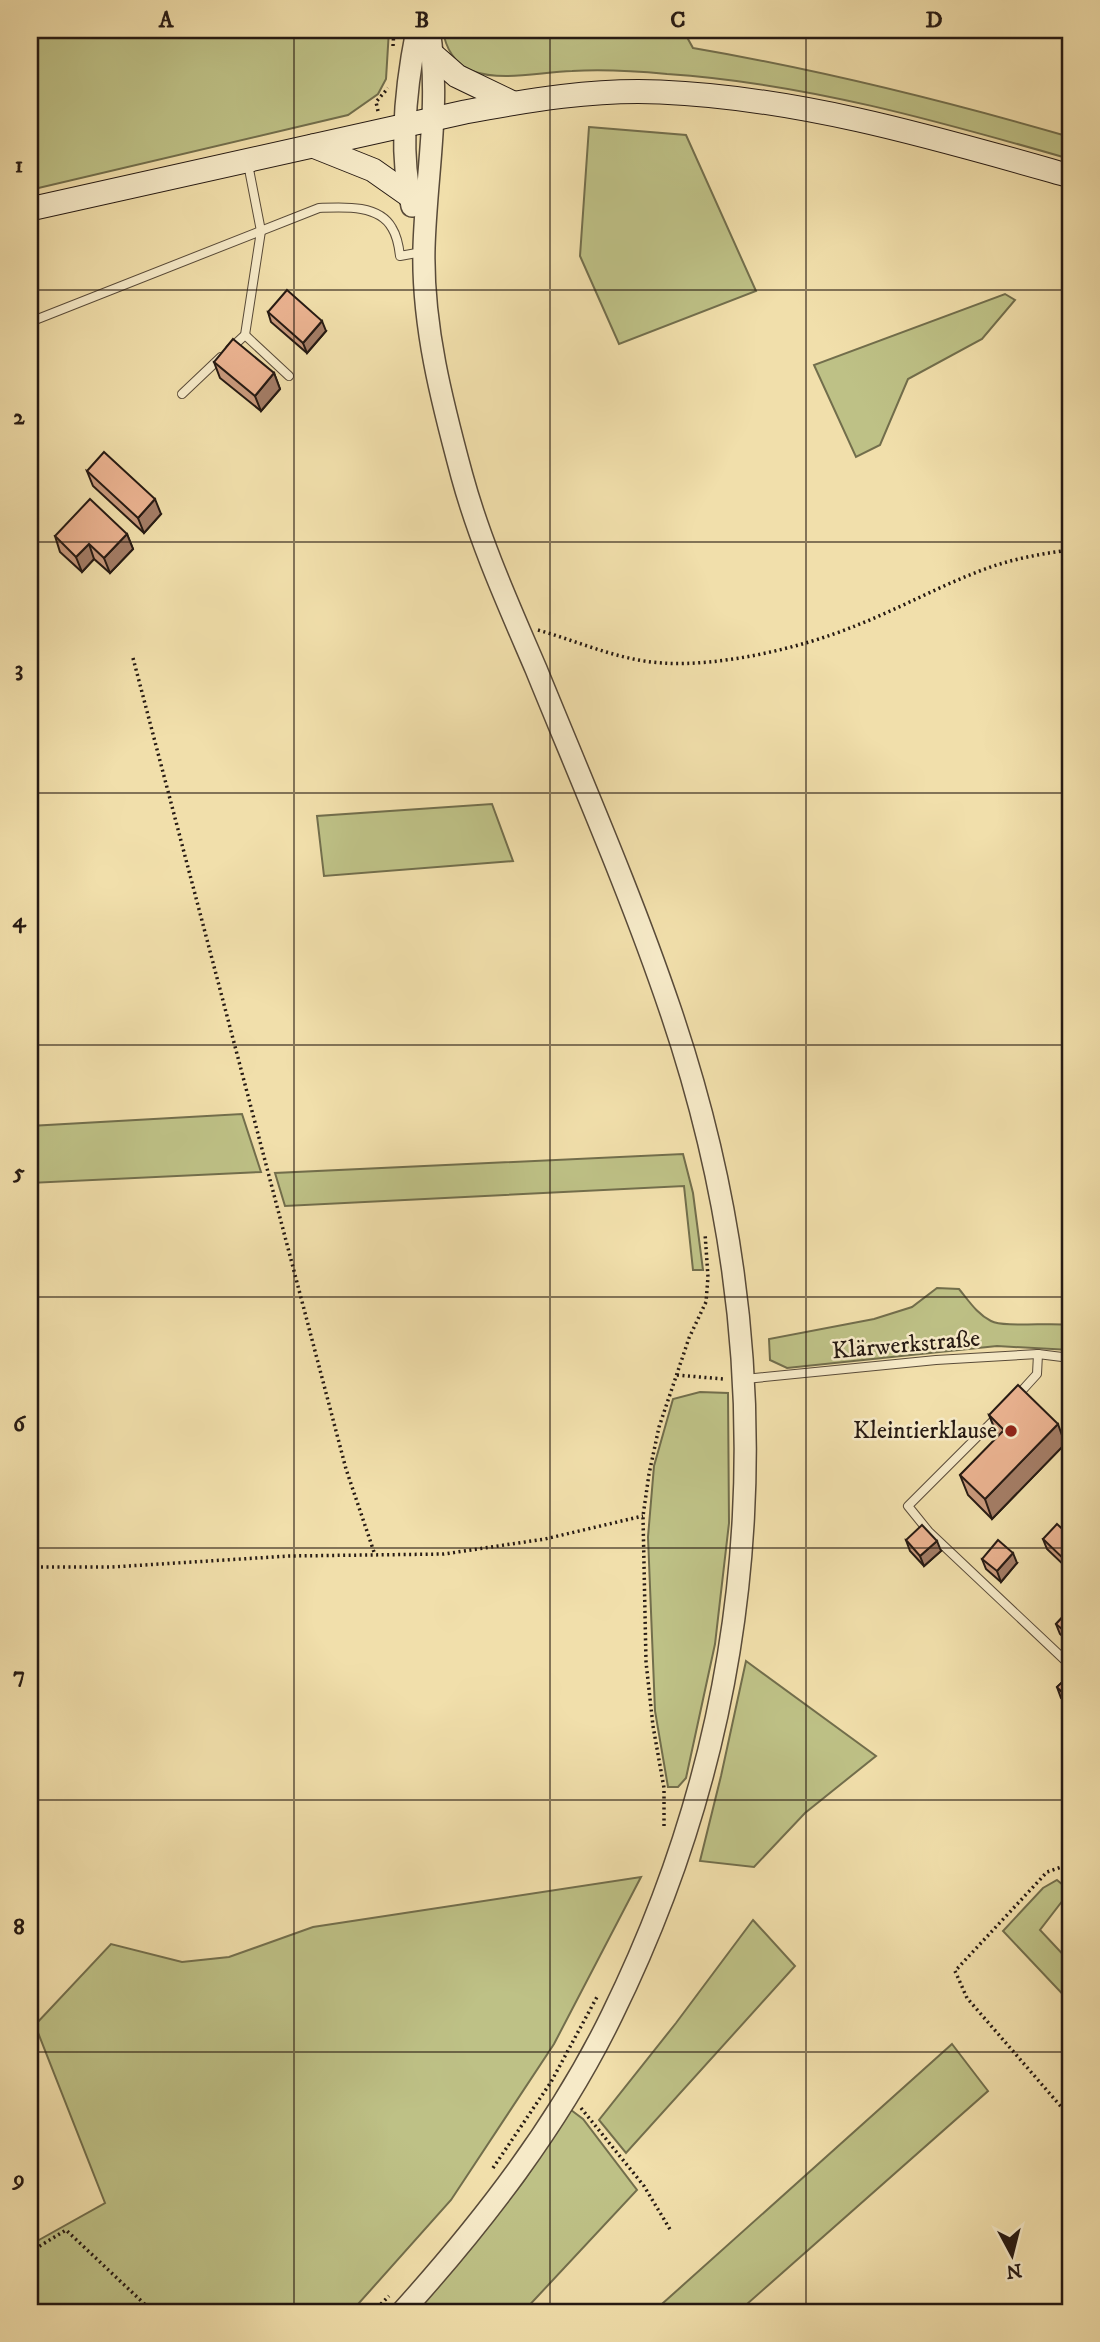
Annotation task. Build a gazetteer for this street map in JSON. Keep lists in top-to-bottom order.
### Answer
{
  "streets": {
    "lane": ["Klärwerkstraße"]
  },
  "places": ["Kleintierklause"],
  "north": "bottom",
  "grid": {
    "columns": [
      "A",
      "B",
      "C",
      "D"
    ],
    "rows": [
      "1",
      "2",
      "3",
      "4",
      "5",
      "6",
      "7",
      "8",
      "9"
    ]
  }
}
